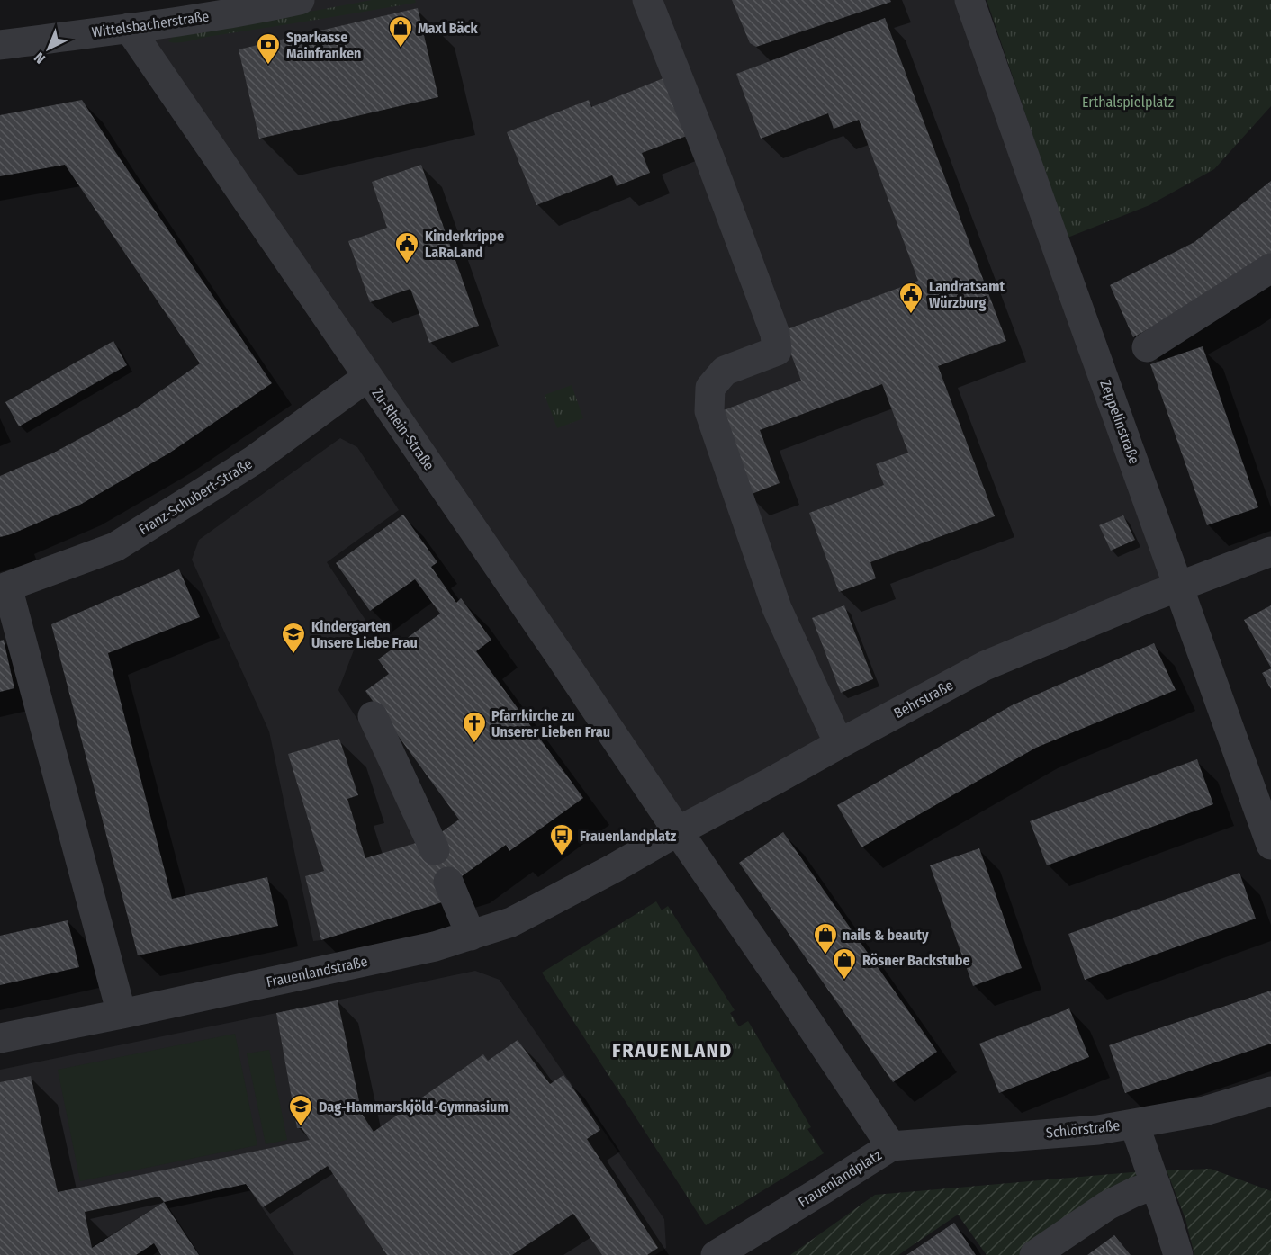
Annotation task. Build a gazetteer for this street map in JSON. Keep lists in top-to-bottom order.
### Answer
{
  "streets": {
    "street": [
      "Wittelsbacherstraße",
      "Zeppelinstraße",
      "Zu-Rhein-Straße",
      "Franz-Schubert-Straße",
      "Behrstraße",
      "Frauenlandstraße",
      "Schlörstraße",
      "Frauenlandplatz"
    ]
  },
  "crossings": [
    ["Wittelsbacherstraße", "Zu-Rhein-Straße"],
    ["Zeppelinstraße", "Behrstraße"],
    ["Zu-Rhein-Straße", "Franz-Schubert-Straße"],
    ["Zu-Rhein-Straße", "Behrstraße"],
    ["Zu-Rhein-Straße", "Frauenlandstraße"],
    ["Zu-Rhein-Straße", "Frauenlandplatz"],
    ["Franz-Schubert-Straße", "Frauenlandstraße"],
    ["Behrstraße", "Frauenlandstraße"],
    ["Behrstraße", "Frauenlandplatz"],
    ["Frauenlandstraße", "Frauenlandplatz"],
    ["Schlörstraße", "Frauenlandplatz"]
  ],
  "districts": ["FRAUENLAND"],
  "parks": ["Erthalspielplatz"],
  "places": {
    "shop": ["Maxl Bäck", "nails & beauty", "Rösner Backstube"],
    "bank": ["Sparkasse Mainfranken"],
    "public building": ["Kinderkrippe LaRaLand", "Landratsamt Würzburg"],
    "school or university": ["Kindergarten Unsere Liebe Frau", "Dag-Hammarskjöld-Gymnasium"],
    "church": ["Pfarrkirche zu Unserer Lieben Frau"],
    "bus stop": ["Frauenlandplatz"]
  },
  "north": "bottom left"
}
